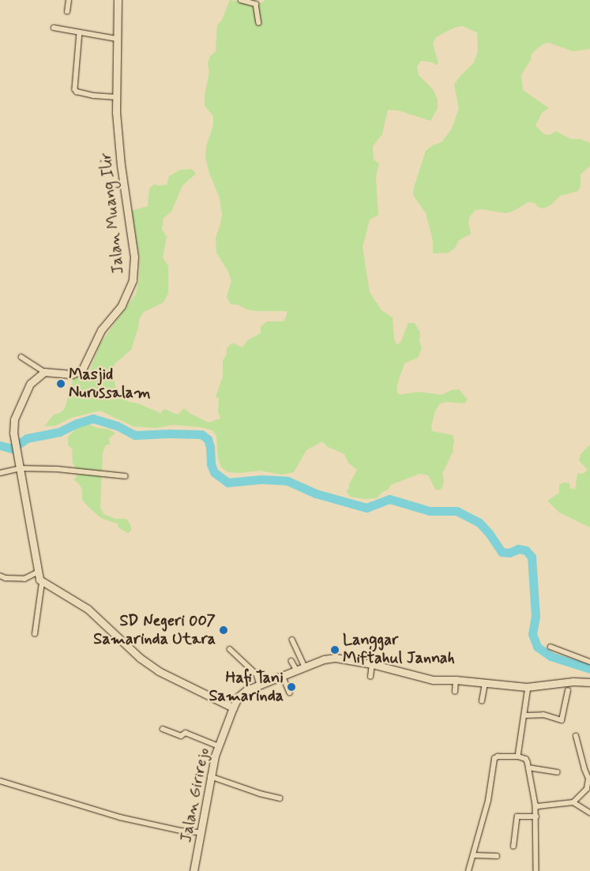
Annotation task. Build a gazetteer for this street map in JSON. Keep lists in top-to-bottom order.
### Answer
{
  "streets": {
    "main road": ["Jalan Muang Ilir", "Jalan Girirejo"]
  },
  "places": [
    "Masjid Nurussalam",
    "SD Negeri 007 Samarinda Utara",
    "Langgar Miftahul Jannah",
    "Hafi Tani Samarinda"
  ]
}
